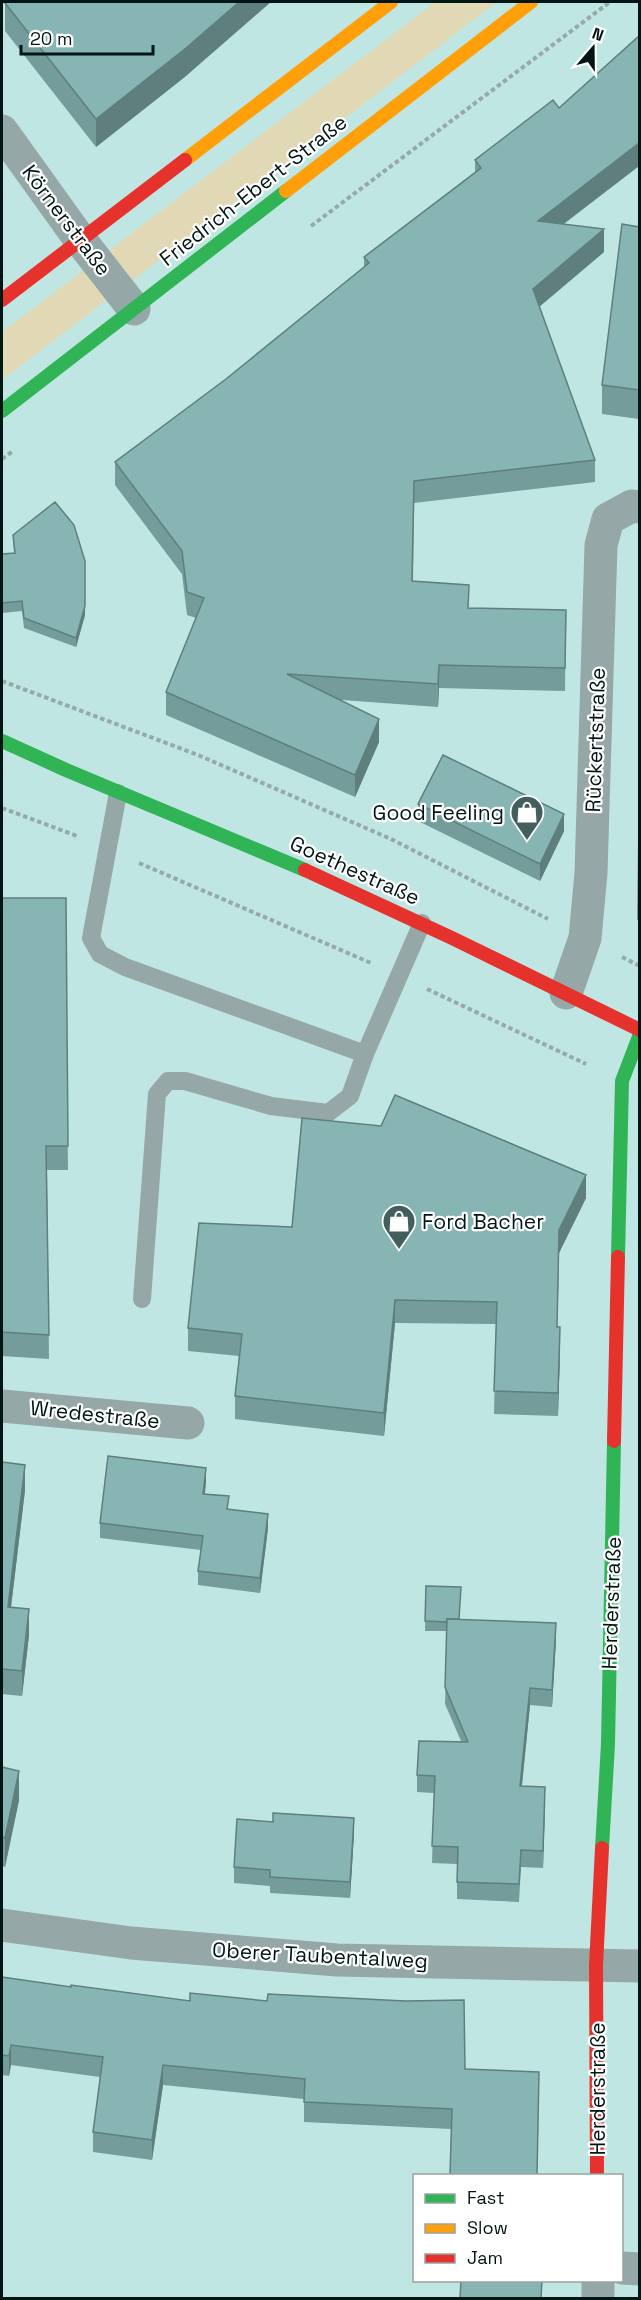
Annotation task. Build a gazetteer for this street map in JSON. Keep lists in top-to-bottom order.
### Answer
{
  "streets": {
    "street": [
      "Friedrich-Ebert-Straße",
      "Körnerstraße",
      "Rückertstraße",
      "Goethestraße",
      "Wredestraße",
      "Herderstraße",
      "Oberer Taubentalweg"
    ]
  },
  "crossings": [
    ["Friedrich-Ebert-Straße", "Körnerstraße"],
    ["Rückertstraße", "Goethestraße"],
    ["Goethestraße", "Herderstraße"],
    ["Herderstraße", "Oberer Taubentalweg"]
  ],
  "places": {
    "shop": ["Good Feeling", "Ford Bacher"]
  },
  "legend": ["Fast", "Slow", "Jam"],
  "scale_bar": "20 m",
  "north": "top"
}
